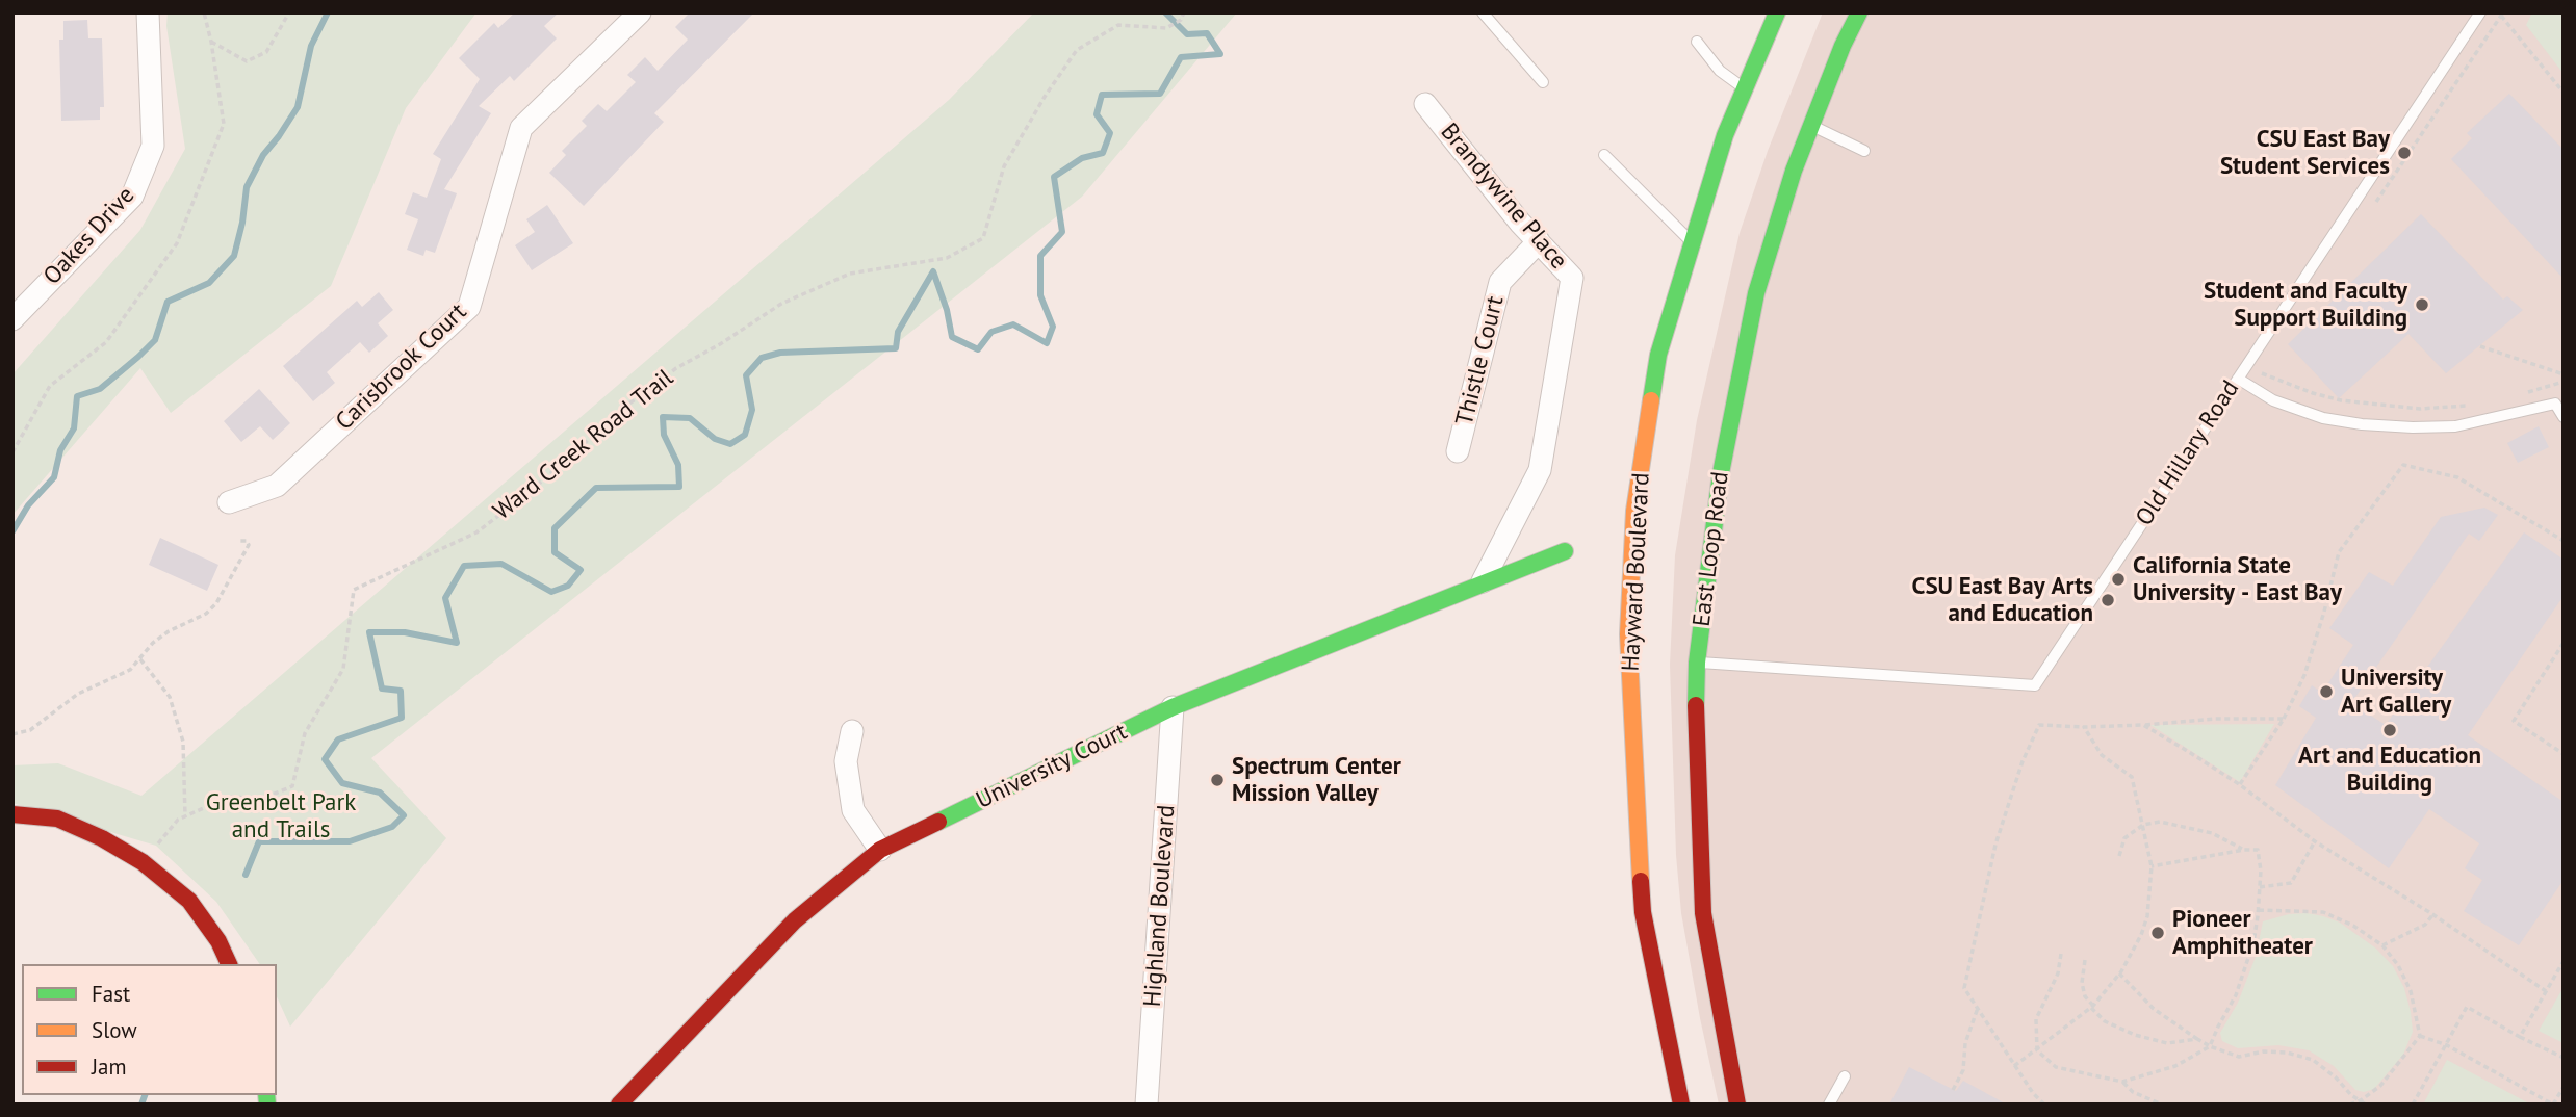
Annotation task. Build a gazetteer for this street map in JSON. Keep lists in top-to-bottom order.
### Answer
{
  "streets": {
    "street": [
      "Brandywine Place",
      "Oakes Drive",
      "Thistle Court",
      "Carisbrook Court",
      "East Loop Road",
      "Hayward Boulevard",
      "University Court",
      "Highland Boulevard"
    ],
    "lane": ["Old Hillary Road"],
    "path": ["Ward Creek Road Trail"]
  },
  "crossings": [
    ["Brandywine Place", "Thistle Court"],
    ["Brandywine Place", "University Court"],
    ["Old Hillary Road", "East Loop Road"],
    ["University Court", "Highland Boulevard"]
  ],
  "parks": ["Greenbelt Park and Trails"],
  "places": [
    "CSU East Bay Student Services",
    "Student and Faculty Support Building",
    "California State University - East Bay",
    "CSU East Bay Arts and Education",
    "University Art Gallery",
    "Art and Education Building",
    "Spectrum Center Mission Valley",
    "Pioneer Amphitheater"
  ],
  "legend": ["Fast", "Slow", "Jam"]
}
